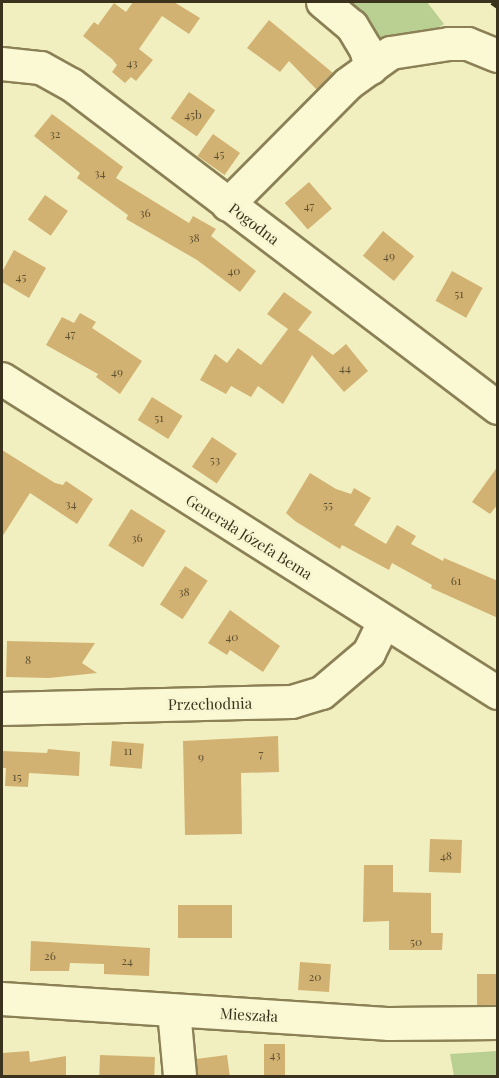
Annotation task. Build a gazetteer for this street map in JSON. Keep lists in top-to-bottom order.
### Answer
{
  "streets": {
    "street": [
      "Pogodna",
      "Generała Józefa Bema",
      "Przechodnia",
      "Mieszała"
    ]
  },
  "crossings": [
    ["Generała Józefa Bema", "Przechodnia"]
  ],
  "house_numbers": [
    "43",
    "45b",
    "32",
    "45",
    "34",
    "47",
    "36",
    "38",
    "49",
    "40",
    "45",
    "51",
    "47",
    "44",
    "49",
    "51",
    "53",
    "34",
    "55",
    "36",
    "61",
    "38",
    "40",
    "8",
    "11",
    "7",
    "9",
    "15",
    "48",
    "50",
    "26",
    "24",
    "20",
    "43"
  ]
}
